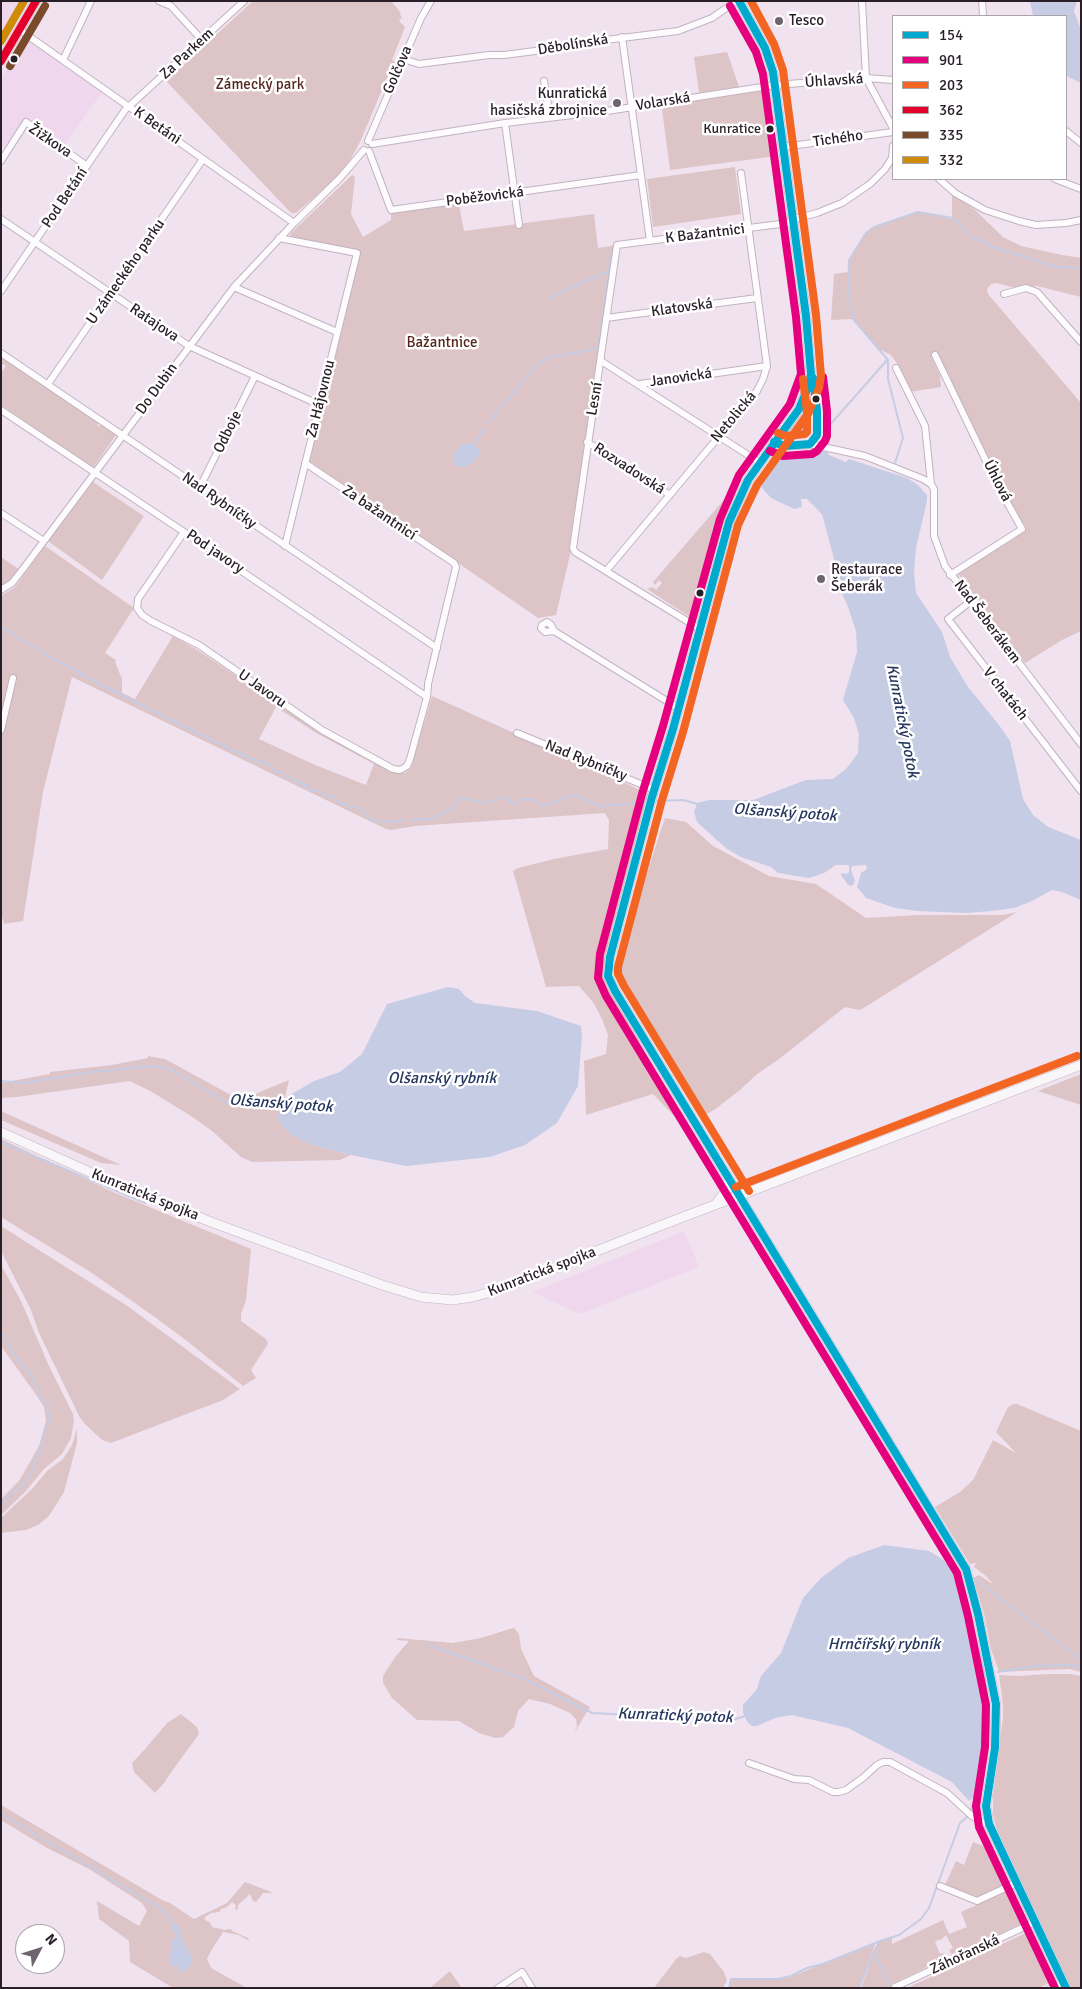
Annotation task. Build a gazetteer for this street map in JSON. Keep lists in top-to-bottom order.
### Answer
{
  "streets": {
    "street": [
      "Děbolínská",
      "Za Parkem",
      "Golčova",
      "Úhlavská",
      "Volarská",
      "K Betáni",
      "Tichého",
      "Žižkova",
      "Poběžovická",
      "Pod Betání",
      "K Bažantnici",
      "U zámeckého parku",
      "Klatovská",
      "Ratajova",
      "Janovická",
      "Do Dubin",
      "Za Hájovnou",
      "Lesní",
      "Netolická",
      "Odboje",
      "Rozvadovská",
      "Úhlová",
      "Nad Rybníčky",
      "Za bažantnicí",
      "Pod javory",
      "Nad Šeberákem",
      "U Javoru",
      "V chatách",
      "Kunratická spojka",
      "Záhořanská"
    ]
  },
  "crossings": [
    ["Děbolínská", "Golčova"],
    ["Za Parkem", "K Betáni"],
    ["Za Parkem", "Pod Betání"],
    ["Golčova", "Volarská"],
    ["Golčova", "Poběžovická"],
    ["Úhlavská", "Volarská"],
    ["K Betáni", "Pod Betání"],
    ["K Betáni", "U zámeckého parku"],
    ["K Betáni", "Do Dubin"],
    ["Žižkova", "Pod Betání"],
    ["Pod Betání", "Ratajova"],
    ["K Bažantnici", "Lesní"],
    ["K Bažantnici", "Netolická"],
    ["U zámeckého parku", "Ratajova"],
    ["U zámeckého parku", "Nad Rybníčky"],
    ["Klatovská", "Lesní"],
    ["Klatovská", "Netolická"],
    ["Ratajova", "Do Dubin"],
    ["Ratajova", "Za Hájovnou"],
    ["Ratajova", "Odboje"],
    ["Janovická", "Lesní"],
    ["Janovická", "Netolická"],
    ["Do Dubin", "Za Hájovnou"],
    ["Do Dubin", "Nad Rybníčky"],
    ["Do Dubin", "Pod javory"],
    ["Za Hájovnou", "Nad Rybníčky"],
    ["Za Hájovnou", "Za bažantnicí"],
    ["Lesní", "Netolická"],
    ["Lesní", "Rozvadovská"],
    ["Netolická", "Rozvadovská"],
    ["Odboje", "Nad Rybníčky"],
    ["Úhlová", "Nad Šeberákem"],
    ["Nad Rybníčky", "Za bažantnicí"],
    ["Pod javory", "U Javoru"],
    ["Nad Šeberákem", "V chatách"]
  ],
  "water": [
    "Kunratický potok",
    "Olšanský potok",
    "Olšanský rybník",
    "Hrnčířský rybník"
  ],
  "parks": ["Zámecký park", "Bažantnice"],
  "places": [
    "Tesco",
    "Kunratická hasičská zbrojnice",
    "Kunratice",
    "Restaurace Šeberák"
  ],
  "lines": [
    "transit line 154",
    "transit line 203",
    "transit line 362",
    "transit line 332",
    "transit line 901",
    "transit line 335"
  ],
  "legend": [
    "154",
    "901",
    "203",
    "362",
    "335",
    "332"
  ],
  "north": "top right"
}
